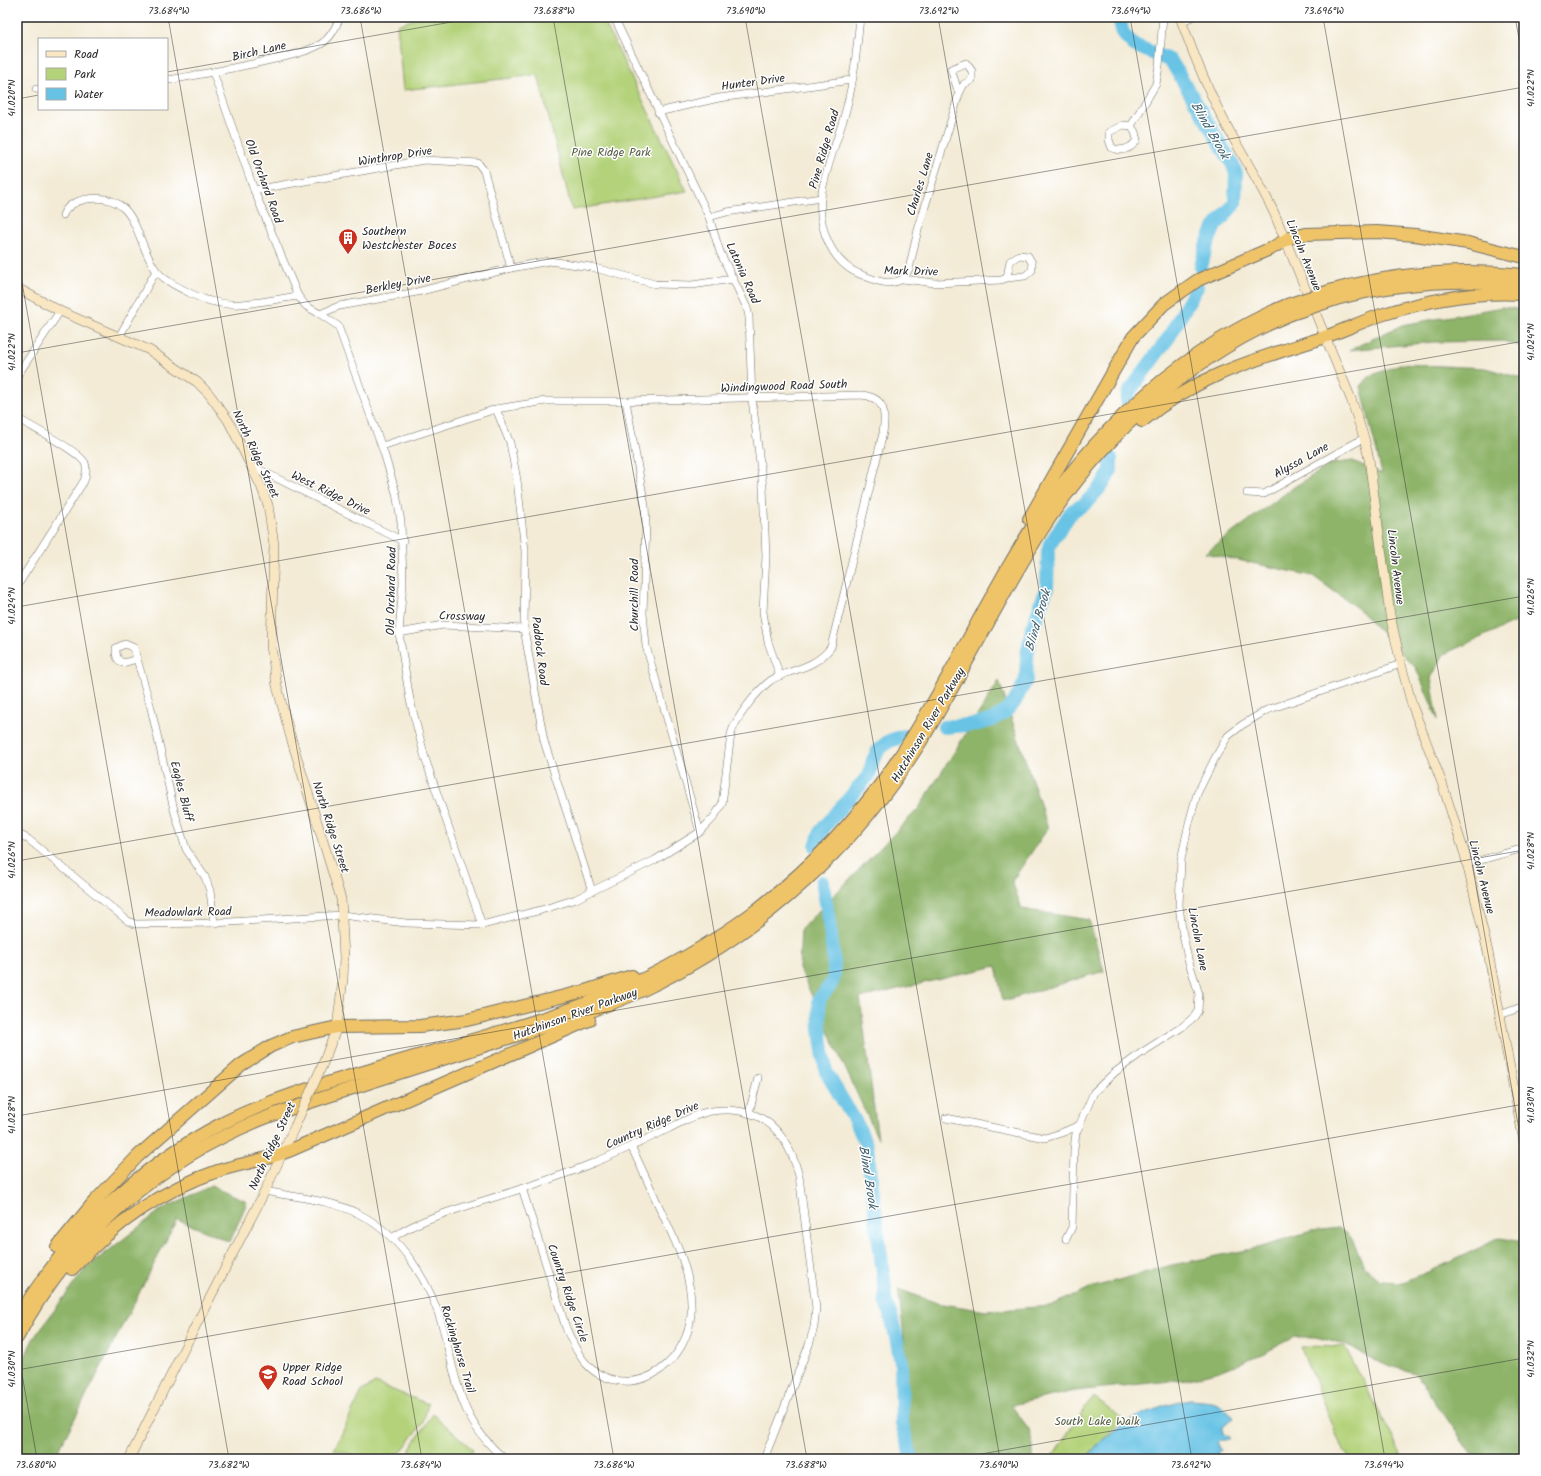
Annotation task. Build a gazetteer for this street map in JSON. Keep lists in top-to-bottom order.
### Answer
{
  "streets": {
    "highway": ["Hutchinson River Parkway"],
    "street": [
      "Birch Lane",
      "Hunter Drive",
      "Pine Ridge Road",
      "Winthrop Drive",
      "Old Orchard Road",
      "Charles Lane",
      "Lincoln Avenue",
      "Mark Drive",
      "Latonia Road",
      "Berkley Drive",
      "Windingwood Road South",
      "North Ridge Street",
      "Alyssa Lane",
      "West Ridge Drive",
      "Churchill Road",
      "Crossway",
      "Paddock Road",
      "Eagles Bluff",
      "Meadowlark Road",
      "Lincoln Lane",
      "Country Ridge Drive",
      "Country Ridge Circle",
      "Rockinghorse Trail"
    ]
  },
  "crossings": [
    ["Birch Lane", "Old Orchard Road"],
    ["Hunter Drive", "Pine Ridge Road"],
    ["Hunter Drive", "Latonia Road"],
    ["Pine Ridge Road", "Mark Drive"],
    ["Pine Ridge Road", "Latonia Road"],
    ["Winthrop Drive", "Old Orchard Road"],
    ["Winthrop Drive", "Berkley Drive"],
    ["Old Orchard Road", "Berkley Drive"],
    ["Old Orchard Road", "Windingwood Road South"],
    ["Old Orchard Road", "West Ridge Drive"],
    ["Old Orchard Road", "Crossway"],
    ["Old Orchard Road", "Meadowlark Road"],
    ["Charles Lane", "Mark Drive"],
    ["Lincoln Avenue", "Alyssa Lane"],
    ["Lincoln Avenue", "Lincoln Lane"],
    ["Latonia Road", "Berkley Drive"],
    ["Latonia Road", "Windingwood Road South"],
    ["Latonia Road", "Meadowlark Road"],
    ["Windingwood Road South", "Churchill Road"],
    ["Windingwood Road South", "Paddock Road"],
    ["Windingwood Road South", "Meadowlark Road"],
    ["North Ridge Street", "West Ridge Drive"],
    ["North Ridge Street", "Meadowlark Road"],
    ["North Ridge Street", "Rockinghorse Trail"],
    ["Churchill Road", "Meadowlark Road"],
    ["Crossway", "Paddock Road"],
    ["Paddock Road", "Meadowlark Road"],
    ["Eagles Bluff", "Meadowlark Road"],
    ["Country Ridge Drive", "Country Ridge Circle"],
    ["Country Ridge Drive", "Rockinghorse Trail"]
  ],
  "water": ["Blind Brook"],
  "parks": ["Pine Ridge Park", "South Lake Walk"],
  "places": {
    "building": ["Southern Westchester Boces"],
    "school or university": ["Upper Ridge Road School"]
  },
  "legend": ["Road", "Park", "Water"],
  "coordinates": [
    "73.684°W",
    "73.686°W",
    "73.688°W",
    "73.690°W",
    "73.692°W",
    "73.694°W",
    "73.696°W",
    "41.022°N",
    "41.020°N",
    "41.024°N",
    "41.026°N",
    "41.028°N",
    "41.030°N",
    "41.032°N",
    "73.680°W",
    "73.682°W"
  ]
}
